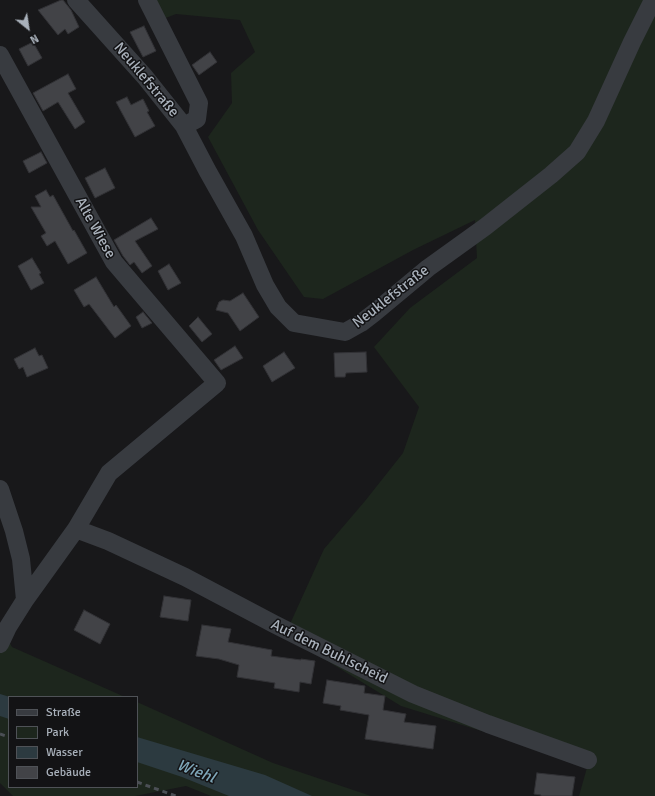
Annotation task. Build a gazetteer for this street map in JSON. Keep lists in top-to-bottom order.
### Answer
{
  "streets": {
    "street": ["Neuklefstraße", "Alte Wiese", "Auf dem Buhlscheid"]
  },
  "crossings": [
    ["Alte Wiese", "Auf dem Buhlscheid"]
  ],
  "water": ["Wiehl"],
  "legend": [
    "Straße",
    "Park",
    "Wasser",
    "Gebäude"
  ],
  "north": "bottom right"
}
